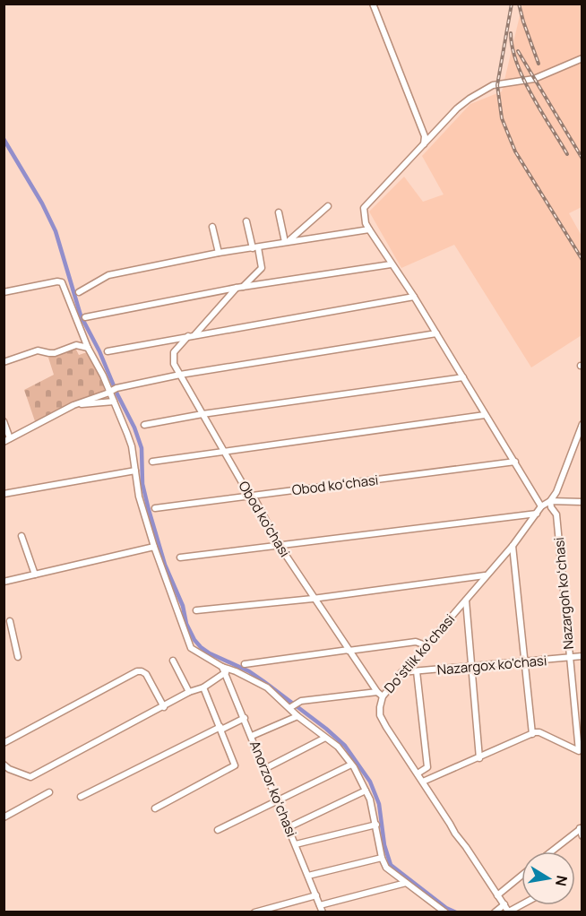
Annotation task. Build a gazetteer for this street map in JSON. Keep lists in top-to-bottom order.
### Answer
{
  "streets": {
    "street": [
      "Obod koʻchasi",
      "Obod ko'chasi",
      "Nazargoh koʻchasi",
      "Doʻstlik koʻchasi",
      "Nazargox ko'chasi",
      "Anorzor koʻchasi"
    ]
  },
  "crossings": [
    ["Obod koʻchasi", "Obod ko'chasi"],
    ["Obod ko'chasi", "Doʻstlik koʻchasi"],
    ["Nazargoh koʻchasi", "Nazargox ko'chasi"],
    ["Doʻstlik koʻchasi", "Nazargox ko'chasi"]
  ],
  "north": "right"
}
